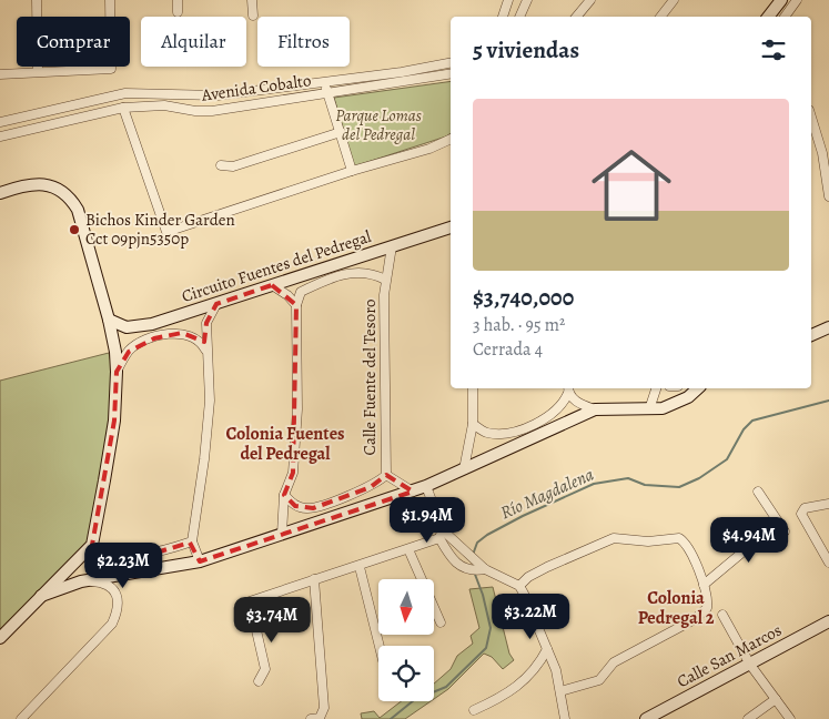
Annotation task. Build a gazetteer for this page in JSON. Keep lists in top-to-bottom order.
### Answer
{
  "streets": {
    "street": [
      "Avenida Cobalto",
      "Circuito Fuentes del Pedregal",
      "Calle Fuente del Tesoro",
      "Calle San Marcos"
    ]
  },
  "crossings": [
    ["Circuito Fuentes del Pedregal", "Calle Fuente del Tesoro"]
  ],
  "districts": ["Colonia Fuentes del Pedregal", "Colonia Pedregal 2"],
  "water": ["Río Magdalena"],
  "parks": ["Parque Lomas del Pedregal"],
  "places": ["Bichos Kinder Garden Cct 09pjn5350p"],
  "north": "bottom",
  "page": {
    "chip": ["Comprar", "Alquilar", "Filtros"],
    "heading": "5 viviendas",
    "list": [
      {
        "name": "$3,740,000",
        "note": "3 hab. · 95 m² · Cerrada 4"
      }
    ],
    "price": [
      "$1.94M",
      "$4.94M",
      "$2.23M",
      "$3.22M",
      "$3.74M"
    ]
  }
}
